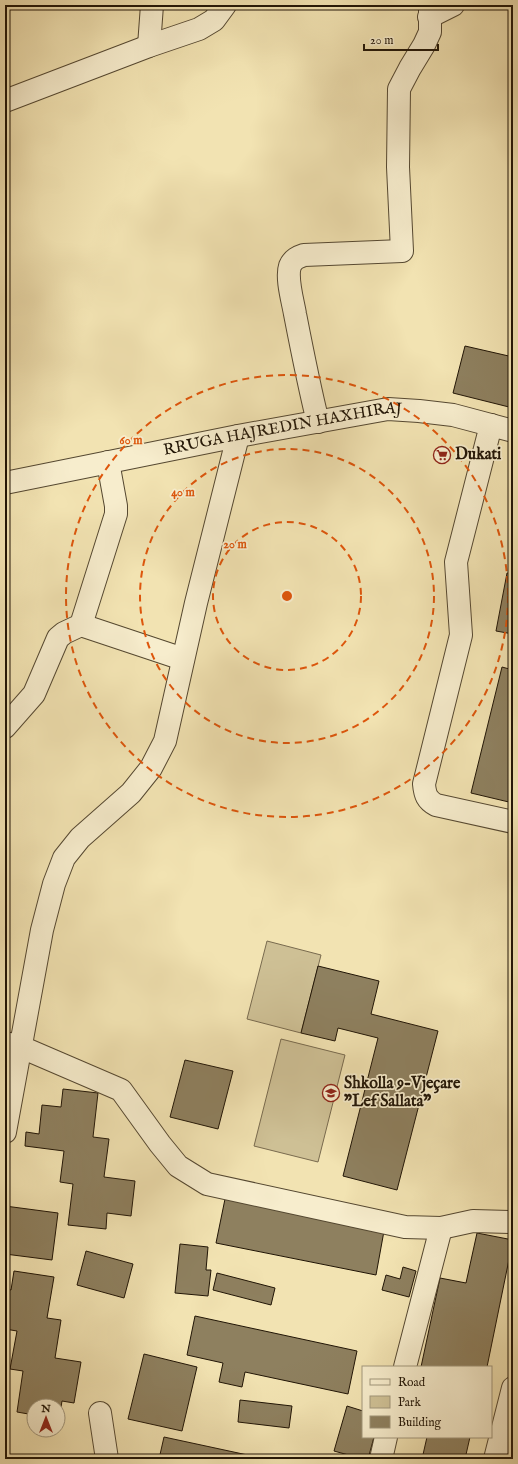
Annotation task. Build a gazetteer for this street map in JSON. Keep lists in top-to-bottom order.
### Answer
{
  "streets": {
    "street": ["RRUGA HAJREDIN HAXHIRAJ"]
  },
  "places": {
    "supermarket": ["Dukati"],
    "school or university": ["Shkolla 9-Vjeçare \"Lef Sallata\""]
  },
  "legend": ["Road", "Park", "Building"],
  "scale_bar": "20 m",
  "north": "top",
  "rings": ["60 m", "40 m", "20 m"]
}
